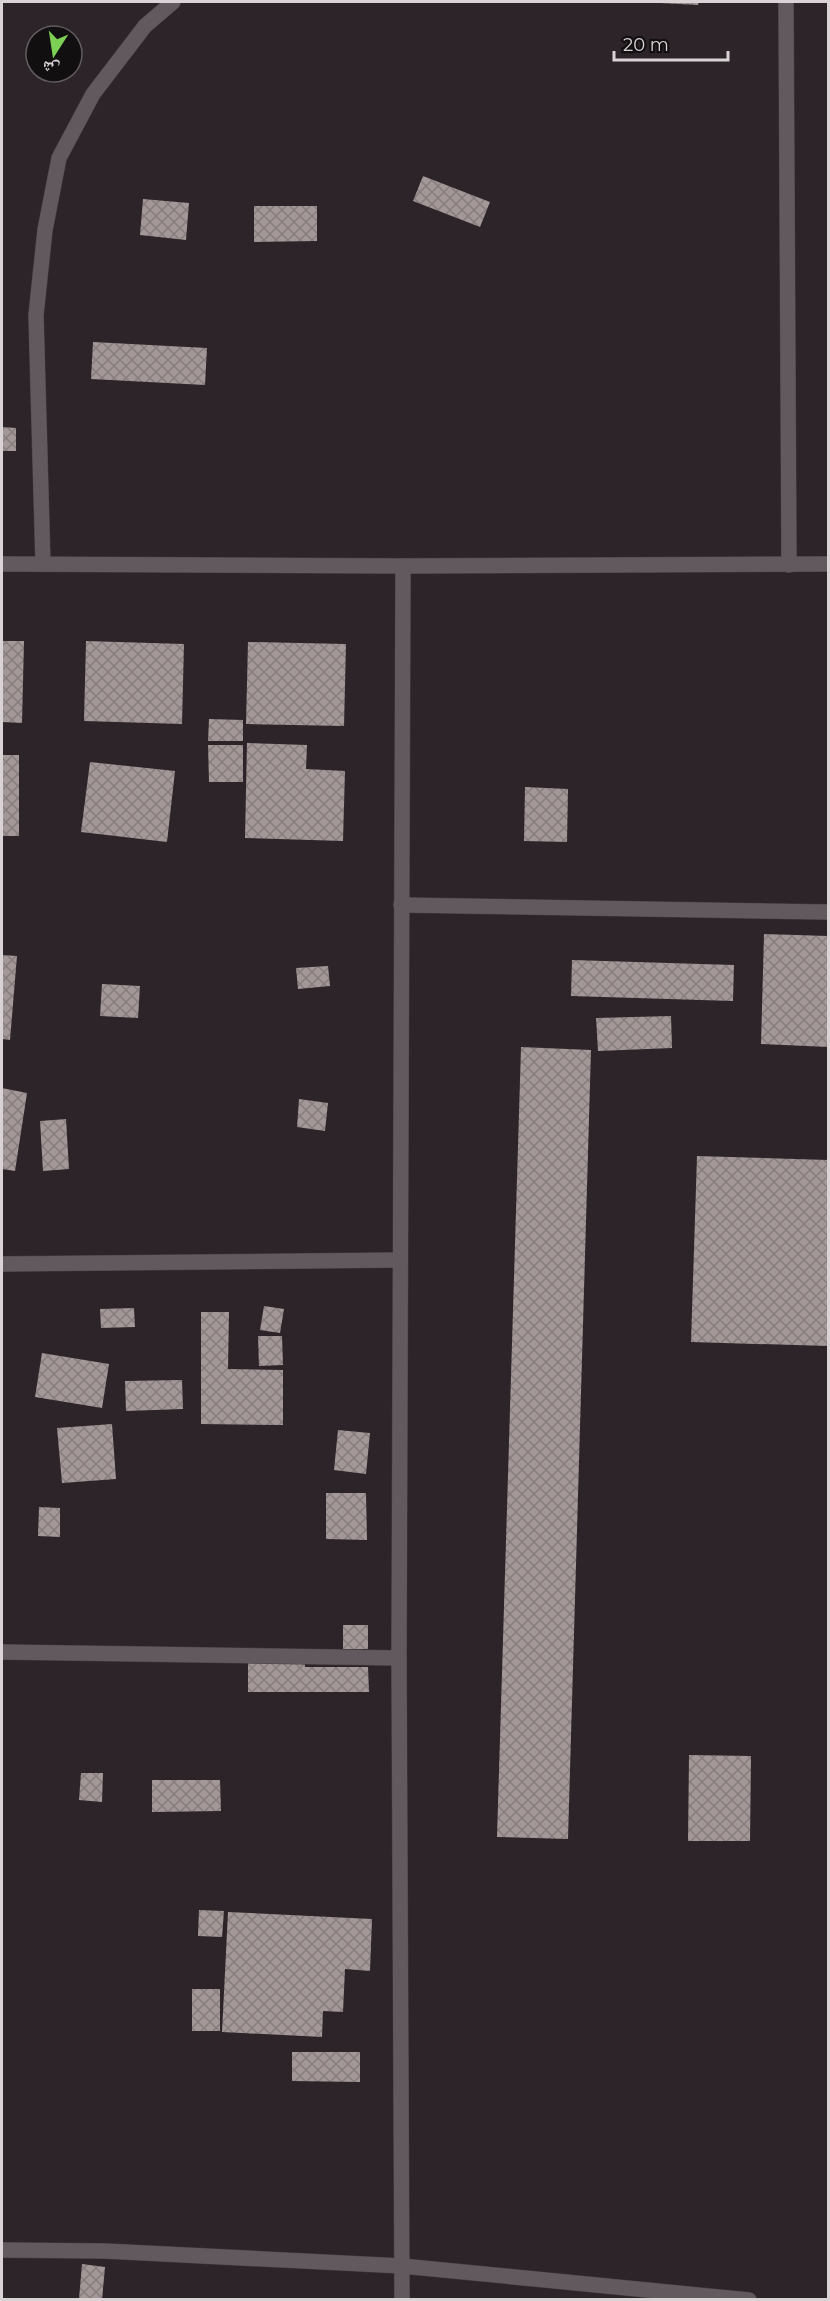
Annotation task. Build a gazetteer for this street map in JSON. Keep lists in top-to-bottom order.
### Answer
{
  "scale_bar": "20 m",
  "north": "bottom"
}
